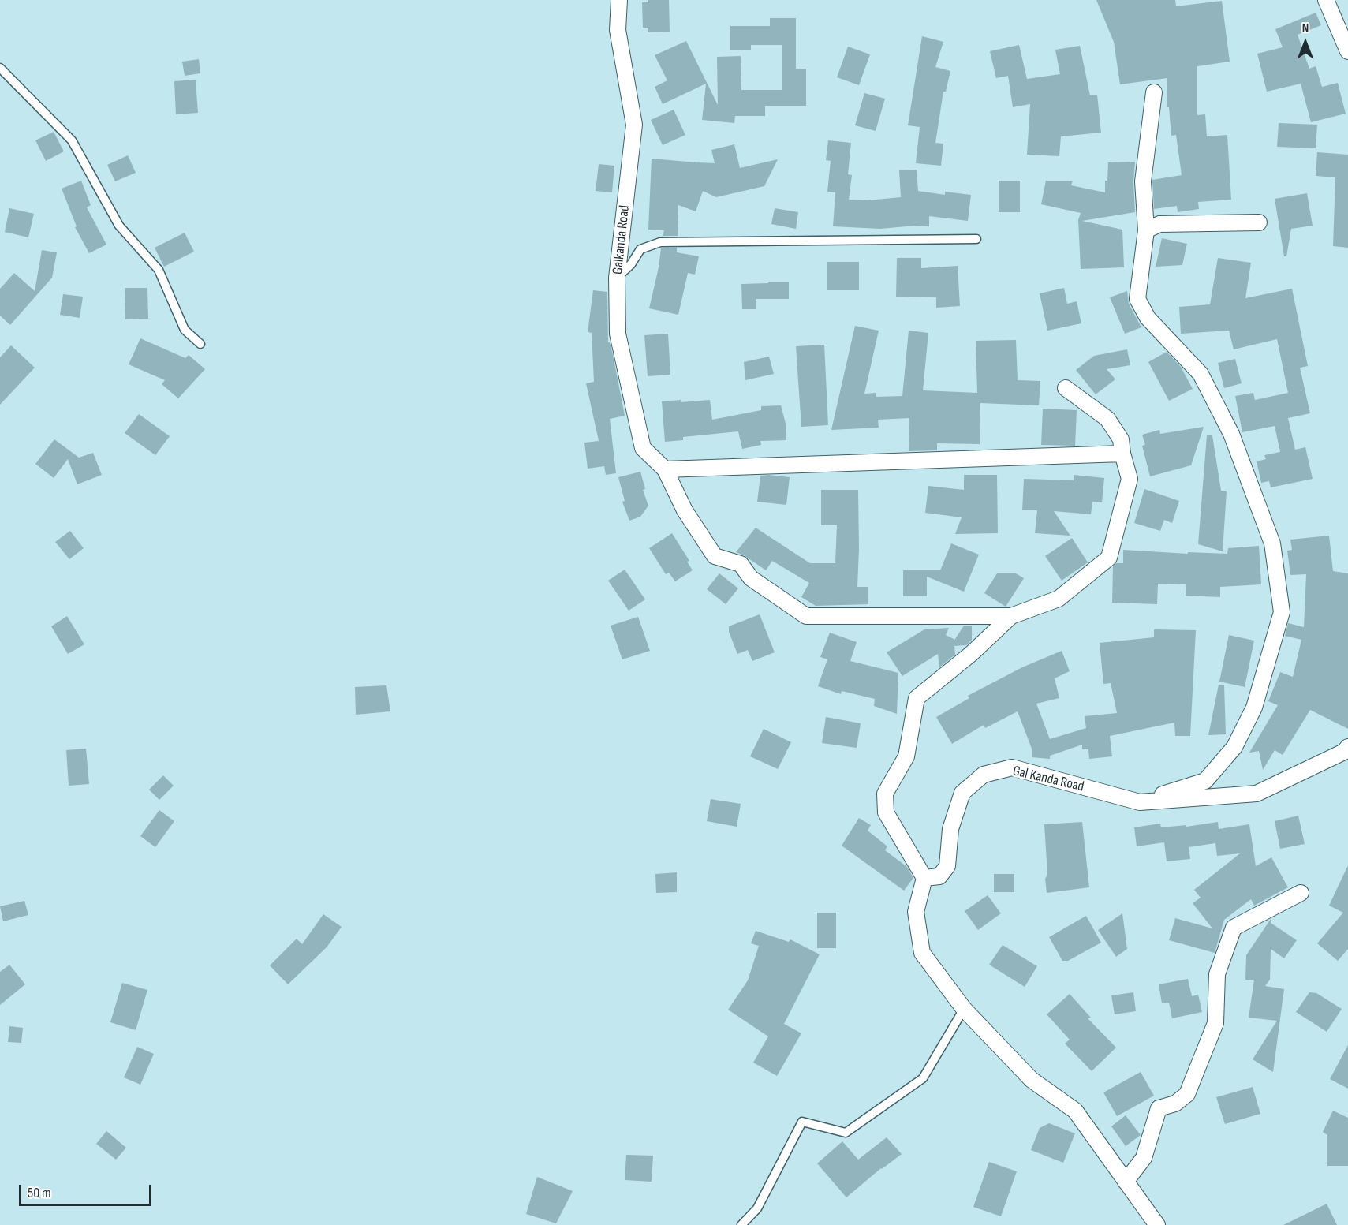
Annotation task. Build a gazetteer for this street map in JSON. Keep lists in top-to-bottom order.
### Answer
{
  "streets": {
    "street": ["Galkanda Road", "Gal Kanda Road"]
  },
  "scale_bar": "50 m",
  "north": "top"
}
